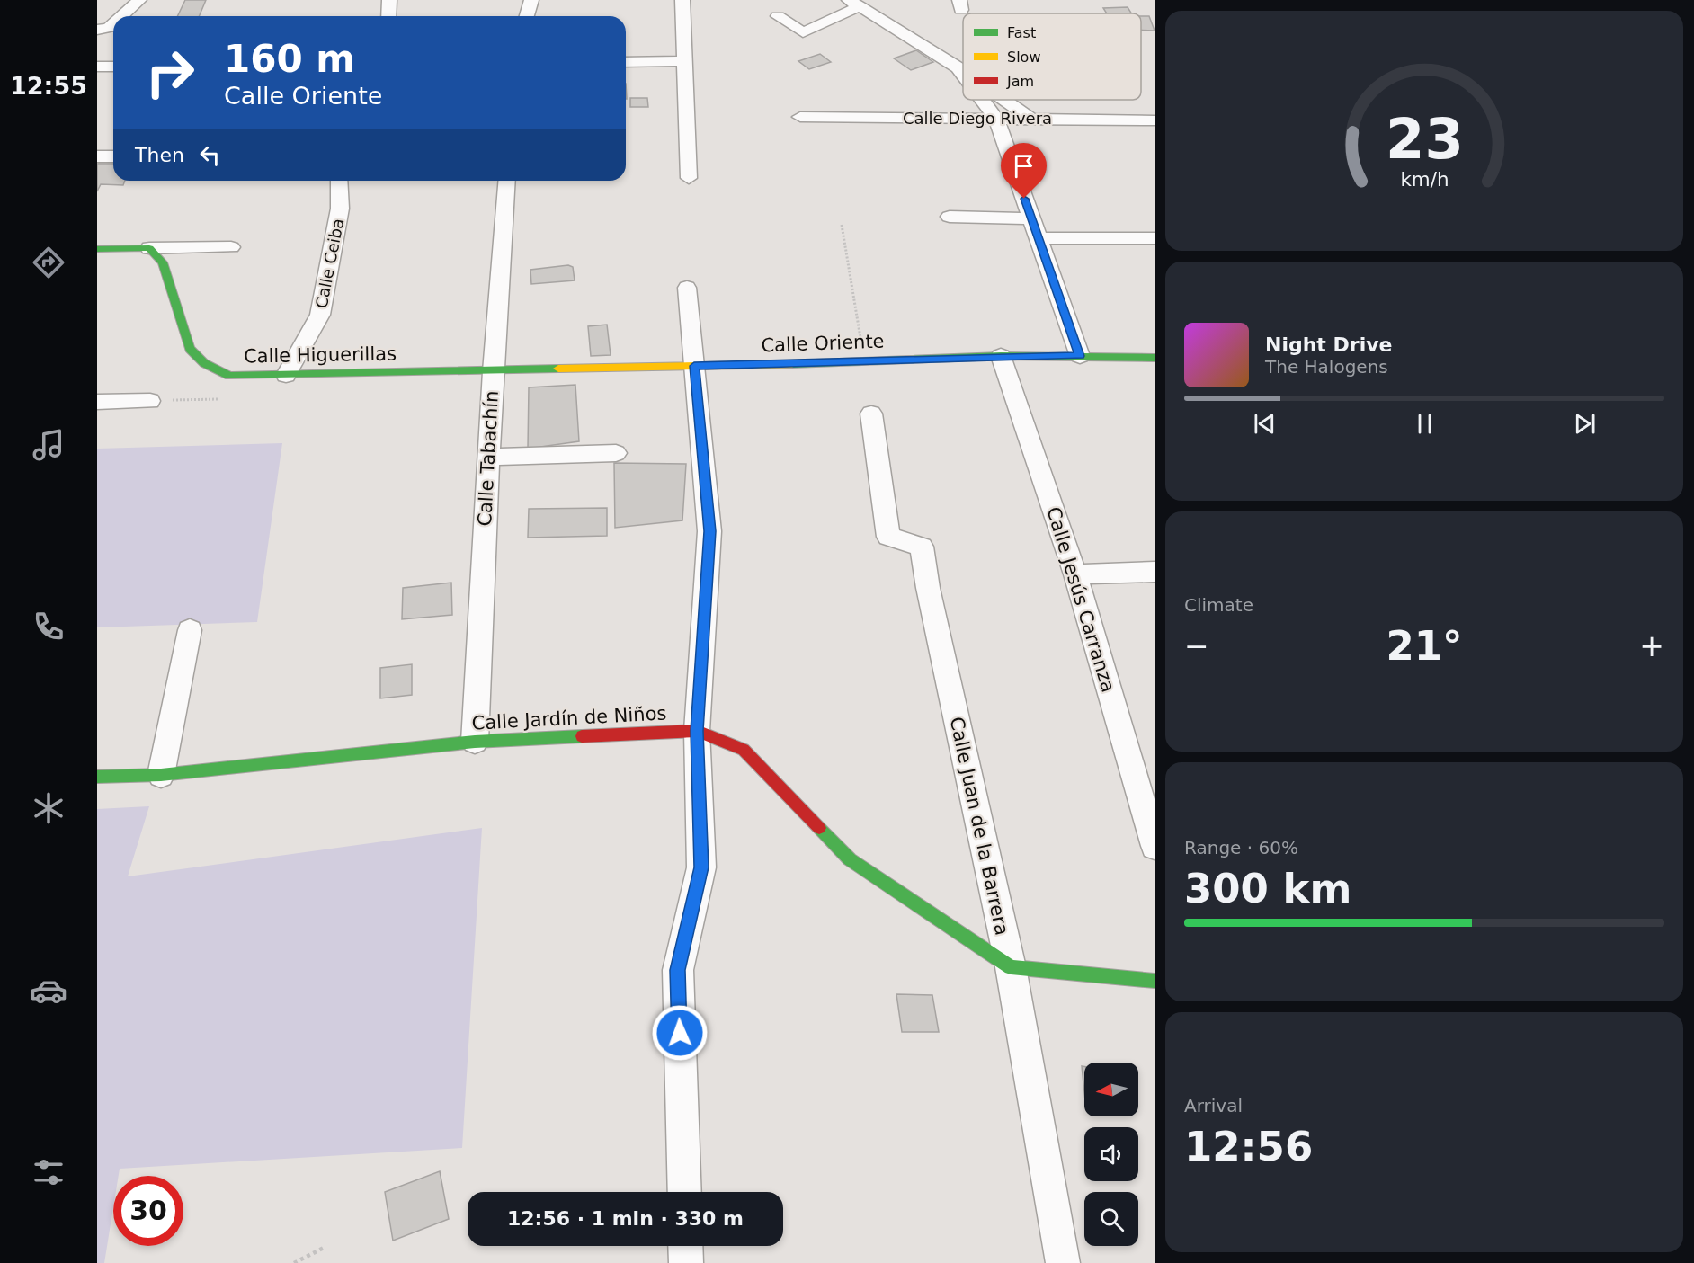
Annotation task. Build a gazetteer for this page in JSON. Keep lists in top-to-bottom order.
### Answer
{
  "streets": {
    "main road": ["Calle Oriente", "Calle Higuerillas", "Calle Jardín de Niños"],
    "street": [
      "Calle Diego Rivera",
      "Calle Ceiba",
      "Calle Tabachín",
      "Calle Jesús Carranza",
      "Calle Juan de la Barrera"
    ]
  },
  "crossings": [
    ["Calle Ceiba", "Calle Higuerillas"],
    ["Calle Oriente", "Calle Higuerillas"],
    ["Calle Oriente", "Calle Tabachín"],
    ["Calle Oriente", "Calle Jesús Carranza"],
    ["Calle Higuerillas", "Calle Tabachín"],
    ["Calle Tabachín", "Calle Jardín de Niños"],
    ["Calle Jardín de Niños", "Calle Juan de la Barrera"]
  ],
  "legend": ["Fast", "Slow", "Jam"],
  "north": "left",
  "page": {
    "tabs": "12:55",
    "turn": ["160 m", "Calle Oriente"],
    "then": "Then",
    "song": ["Night Drive", "The Halogens"],
    "tile": [
      "Climate",
      ["Range · 60%", "300 km"],
      ["Arrival", "12:56"]
    ],
    "heat": ["−", "21°", "+"],
    "limit": "30",
    "trip": "12:56 · 1 min · 330 m",
    "gauge": ["23", "km/h"]
  }
}
